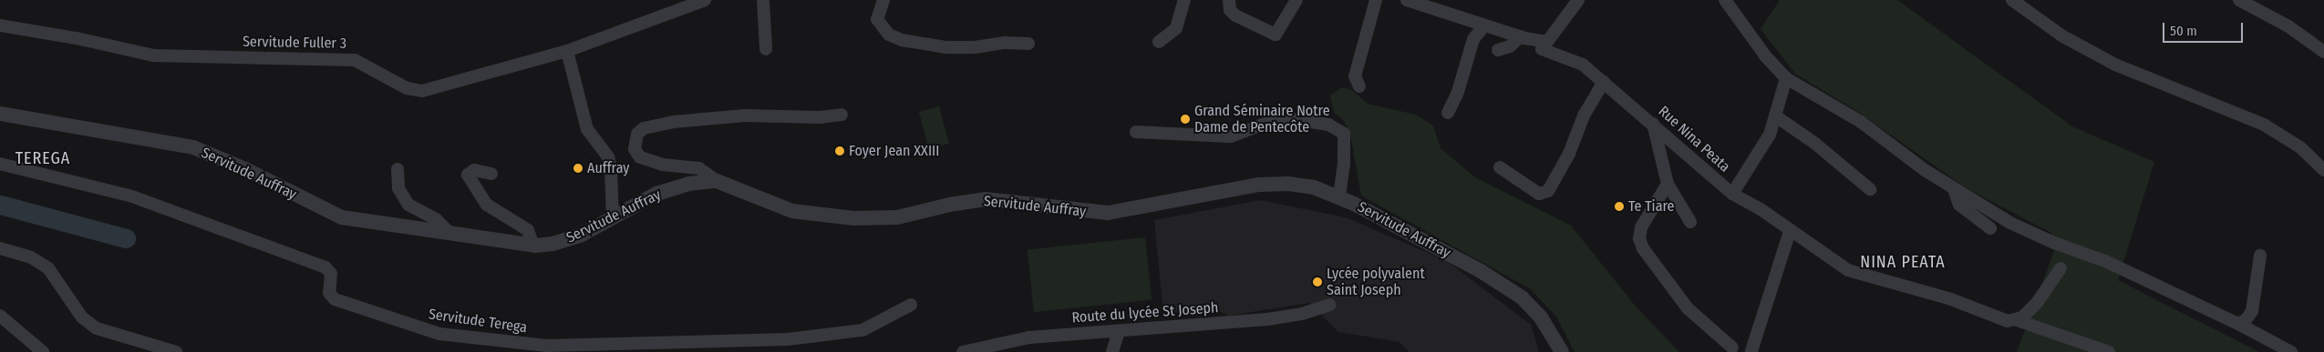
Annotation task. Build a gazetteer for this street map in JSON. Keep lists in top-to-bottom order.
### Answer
{
  "streets": {
    "street": [
      "Servitude Fuller 3",
      "Rue Nina Peata",
      "Servitude Auffray",
      "Route du lycée St Joseph",
      "Servitude Terega"
    ]
  },
  "districts": ["TEREGA", "NINA PEATA"],
  "places": [
    "Grand Séminaire Notre Dame de Pentecôte",
    "Foyer Jean XXIII",
    "Auffray",
    "Te Tiare",
    "Lycée polyvalent Saint Joseph"
  ],
  "scale_bar": "50 m"
}
